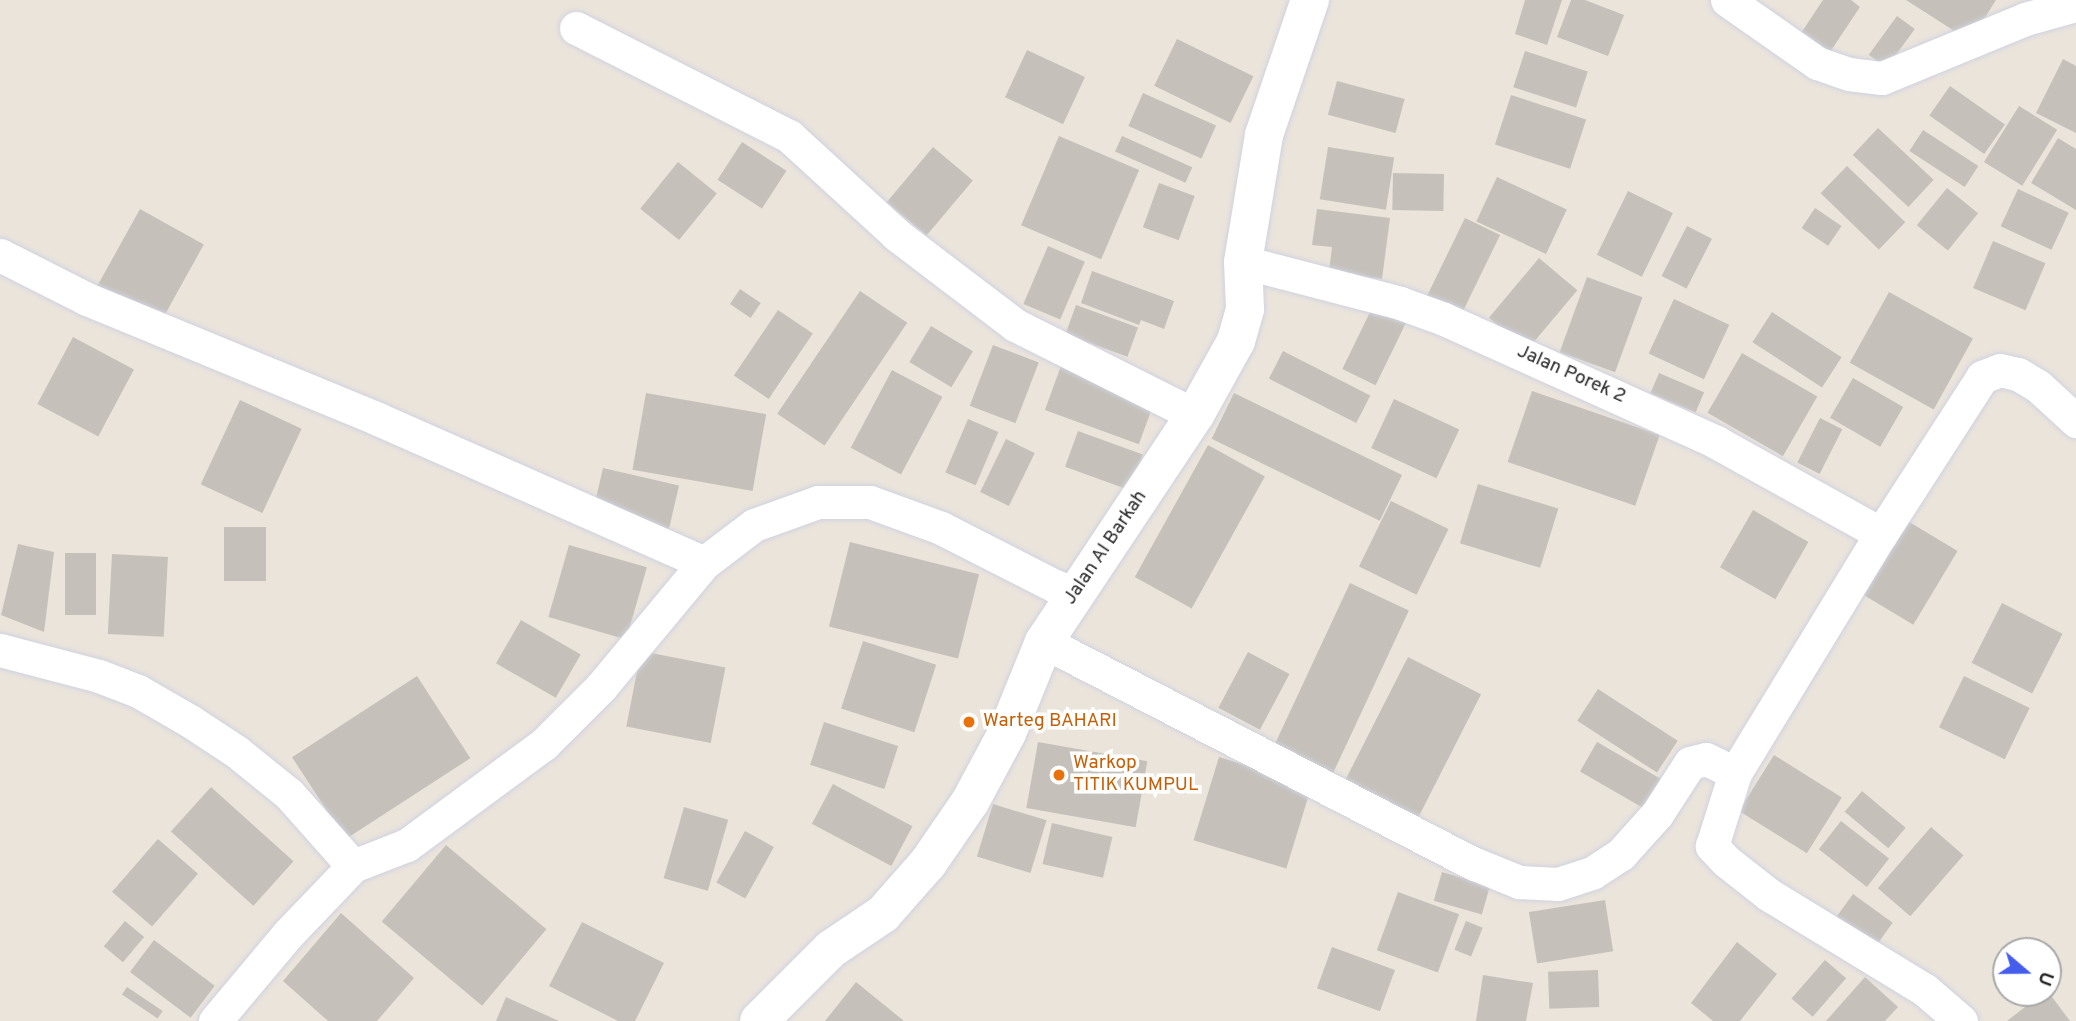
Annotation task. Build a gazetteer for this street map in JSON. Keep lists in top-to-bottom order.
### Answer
{
  "streets": {
    "street": ["Jalan Porek 2", "Jalan Al Barkah"]
  },
  "crossings": [
    ["Jalan Porek 2", "Jalan Al Barkah"]
  ],
  "places": ["Warteg BAHARI", "Warkop TITIK KUMPUL"],
  "north": "right"
}
